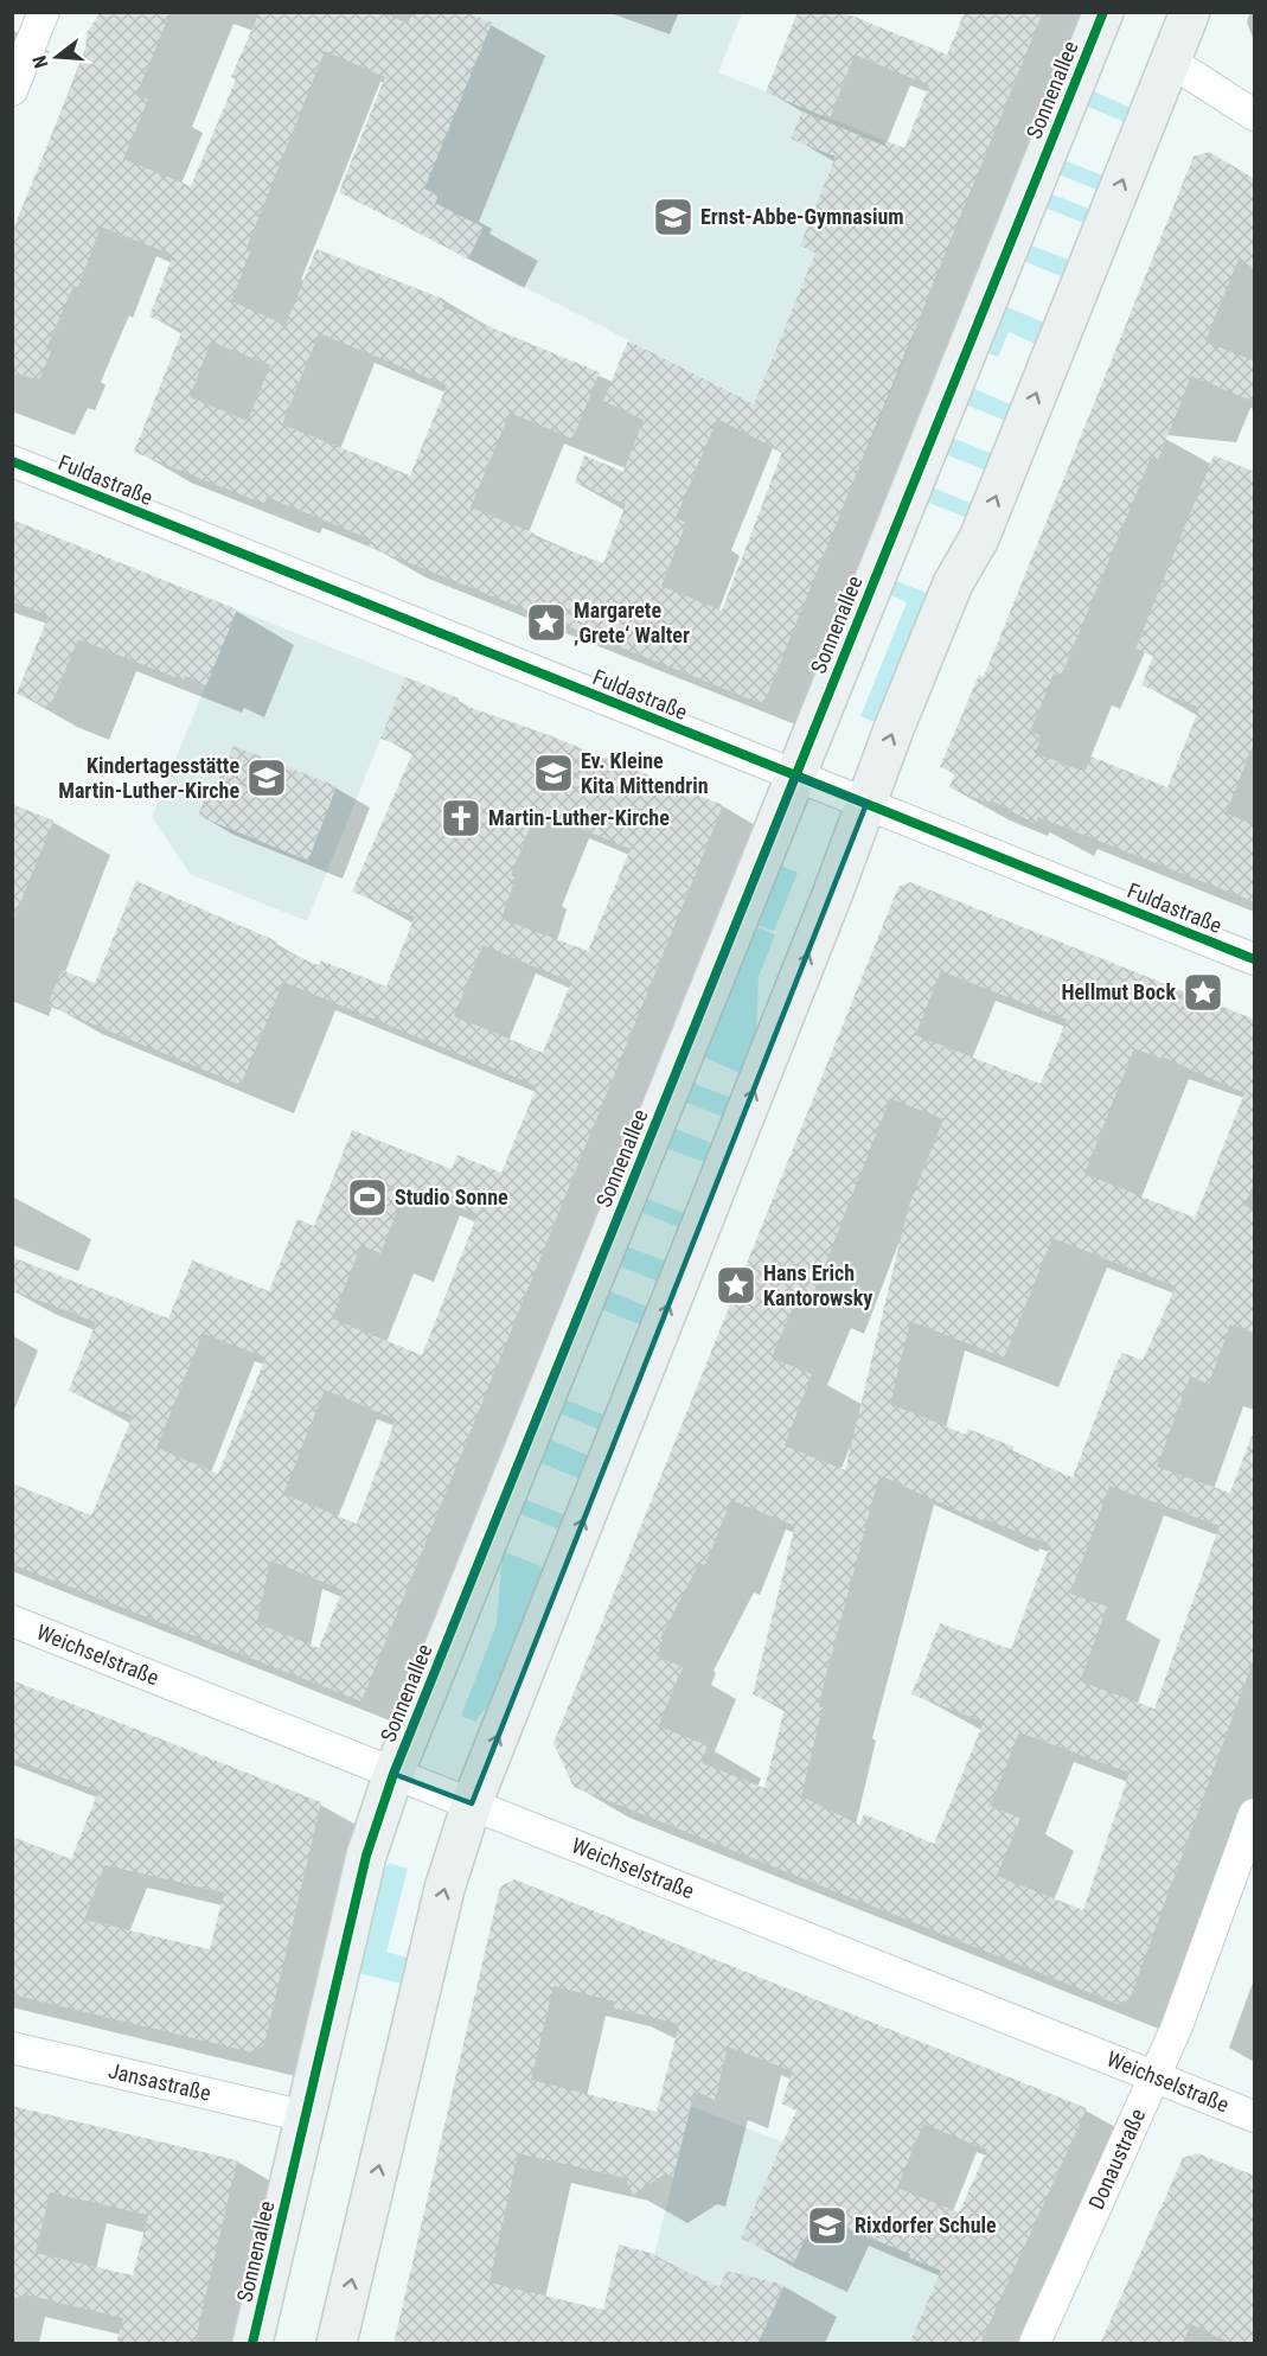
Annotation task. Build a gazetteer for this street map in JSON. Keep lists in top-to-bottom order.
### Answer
{
  "streets": {
    "main road": ["Sonnenallee"],
    "street": [
      "Fuldastraße",
      "Weichselstraße",
      "Jansastraße",
      "Donaustraße"
    ]
  },
  "crossings": [
    ["Sonnenallee", "Fuldastraße"],
    ["Sonnenallee", "Weichselstraße"],
    ["Sonnenallee", "Jansastraße"],
    ["Weichselstraße", "Donaustraße"]
  ],
  "places": {
    "school or university": [
      "Ernst-Abbe-Gymnasium",
      "Ev. Kleine Kita Mittendrin",
      "Kindertagesstätte Martin-Luther-Kirche",
      "Rixdorfer Schule"
    ],
    "place": ["Margarete ‚Grete‘ Walter", "Hellmut Bock", "Hans Erich Kantorowsky"],
    "church": ["Martin-Luther-Kirche"],
    "sports": ["Studio Sonne"]
  },
  "north": "left"
}
